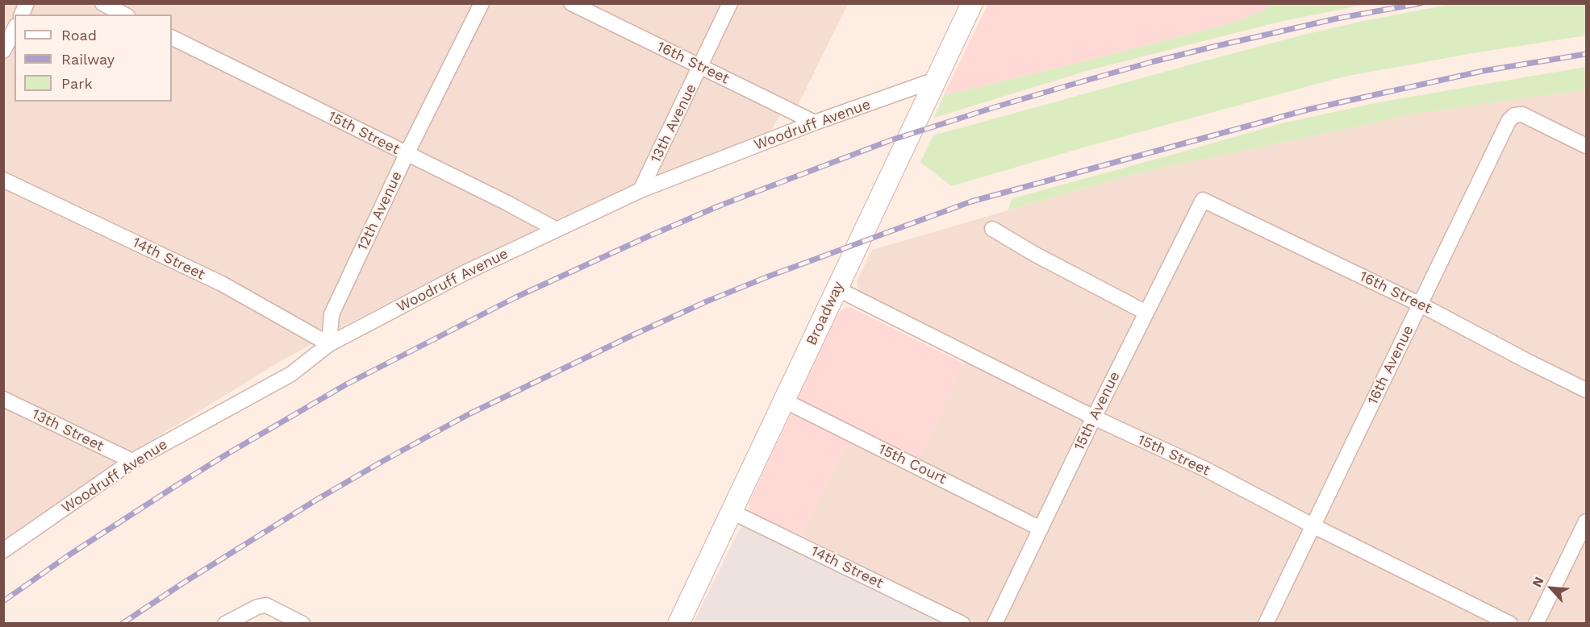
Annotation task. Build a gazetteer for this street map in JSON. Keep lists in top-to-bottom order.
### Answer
{
  "streets": {
    "main road": ["Broadway"],
    "street": [
      "16th Street",
      "13th Avenue",
      "Woodruff Avenue",
      "15th Street",
      "12th Avenue",
      "14th Street",
      "16th Avenue",
      "15th Avenue",
      "13th Street",
      "15th Court"
    ]
  },
  "crossings": [
    ["16th Street", "13th Avenue"],
    ["16th Street", "Woodruff Avenue"],
    ["16th Street", "16th Avenue"],
    ["16th Street", "15th Avenue"],
    ["13th Avenue", "Woodruff Avenue"],
    ["Woodruff Avenue", "15th Street"],
    ["Woodruff Avenue", "12th Avenue"],
    ["Woodruff Avenue", "14th Street"],
    ["Woodruff Avenue", "Broadway"],
    ["Woodruff Avenue", "13th Street"],
    ["15th Street", "12th Avenue"],
    ["15th Street", "Broadway"],
    ["15th Street", "16th Avenue"],
    ["15th Street", "15th Avenue"],
    ["12th Avenue", "14th Street"],
    ["14th Street", "Broadway"],
    ["Broadway", "15th Court"],
    ["15th Avenue", "15th Court"]
  ],
  "legend": ["Road", "Railway", "Park"],
  "north": "top left"
}
